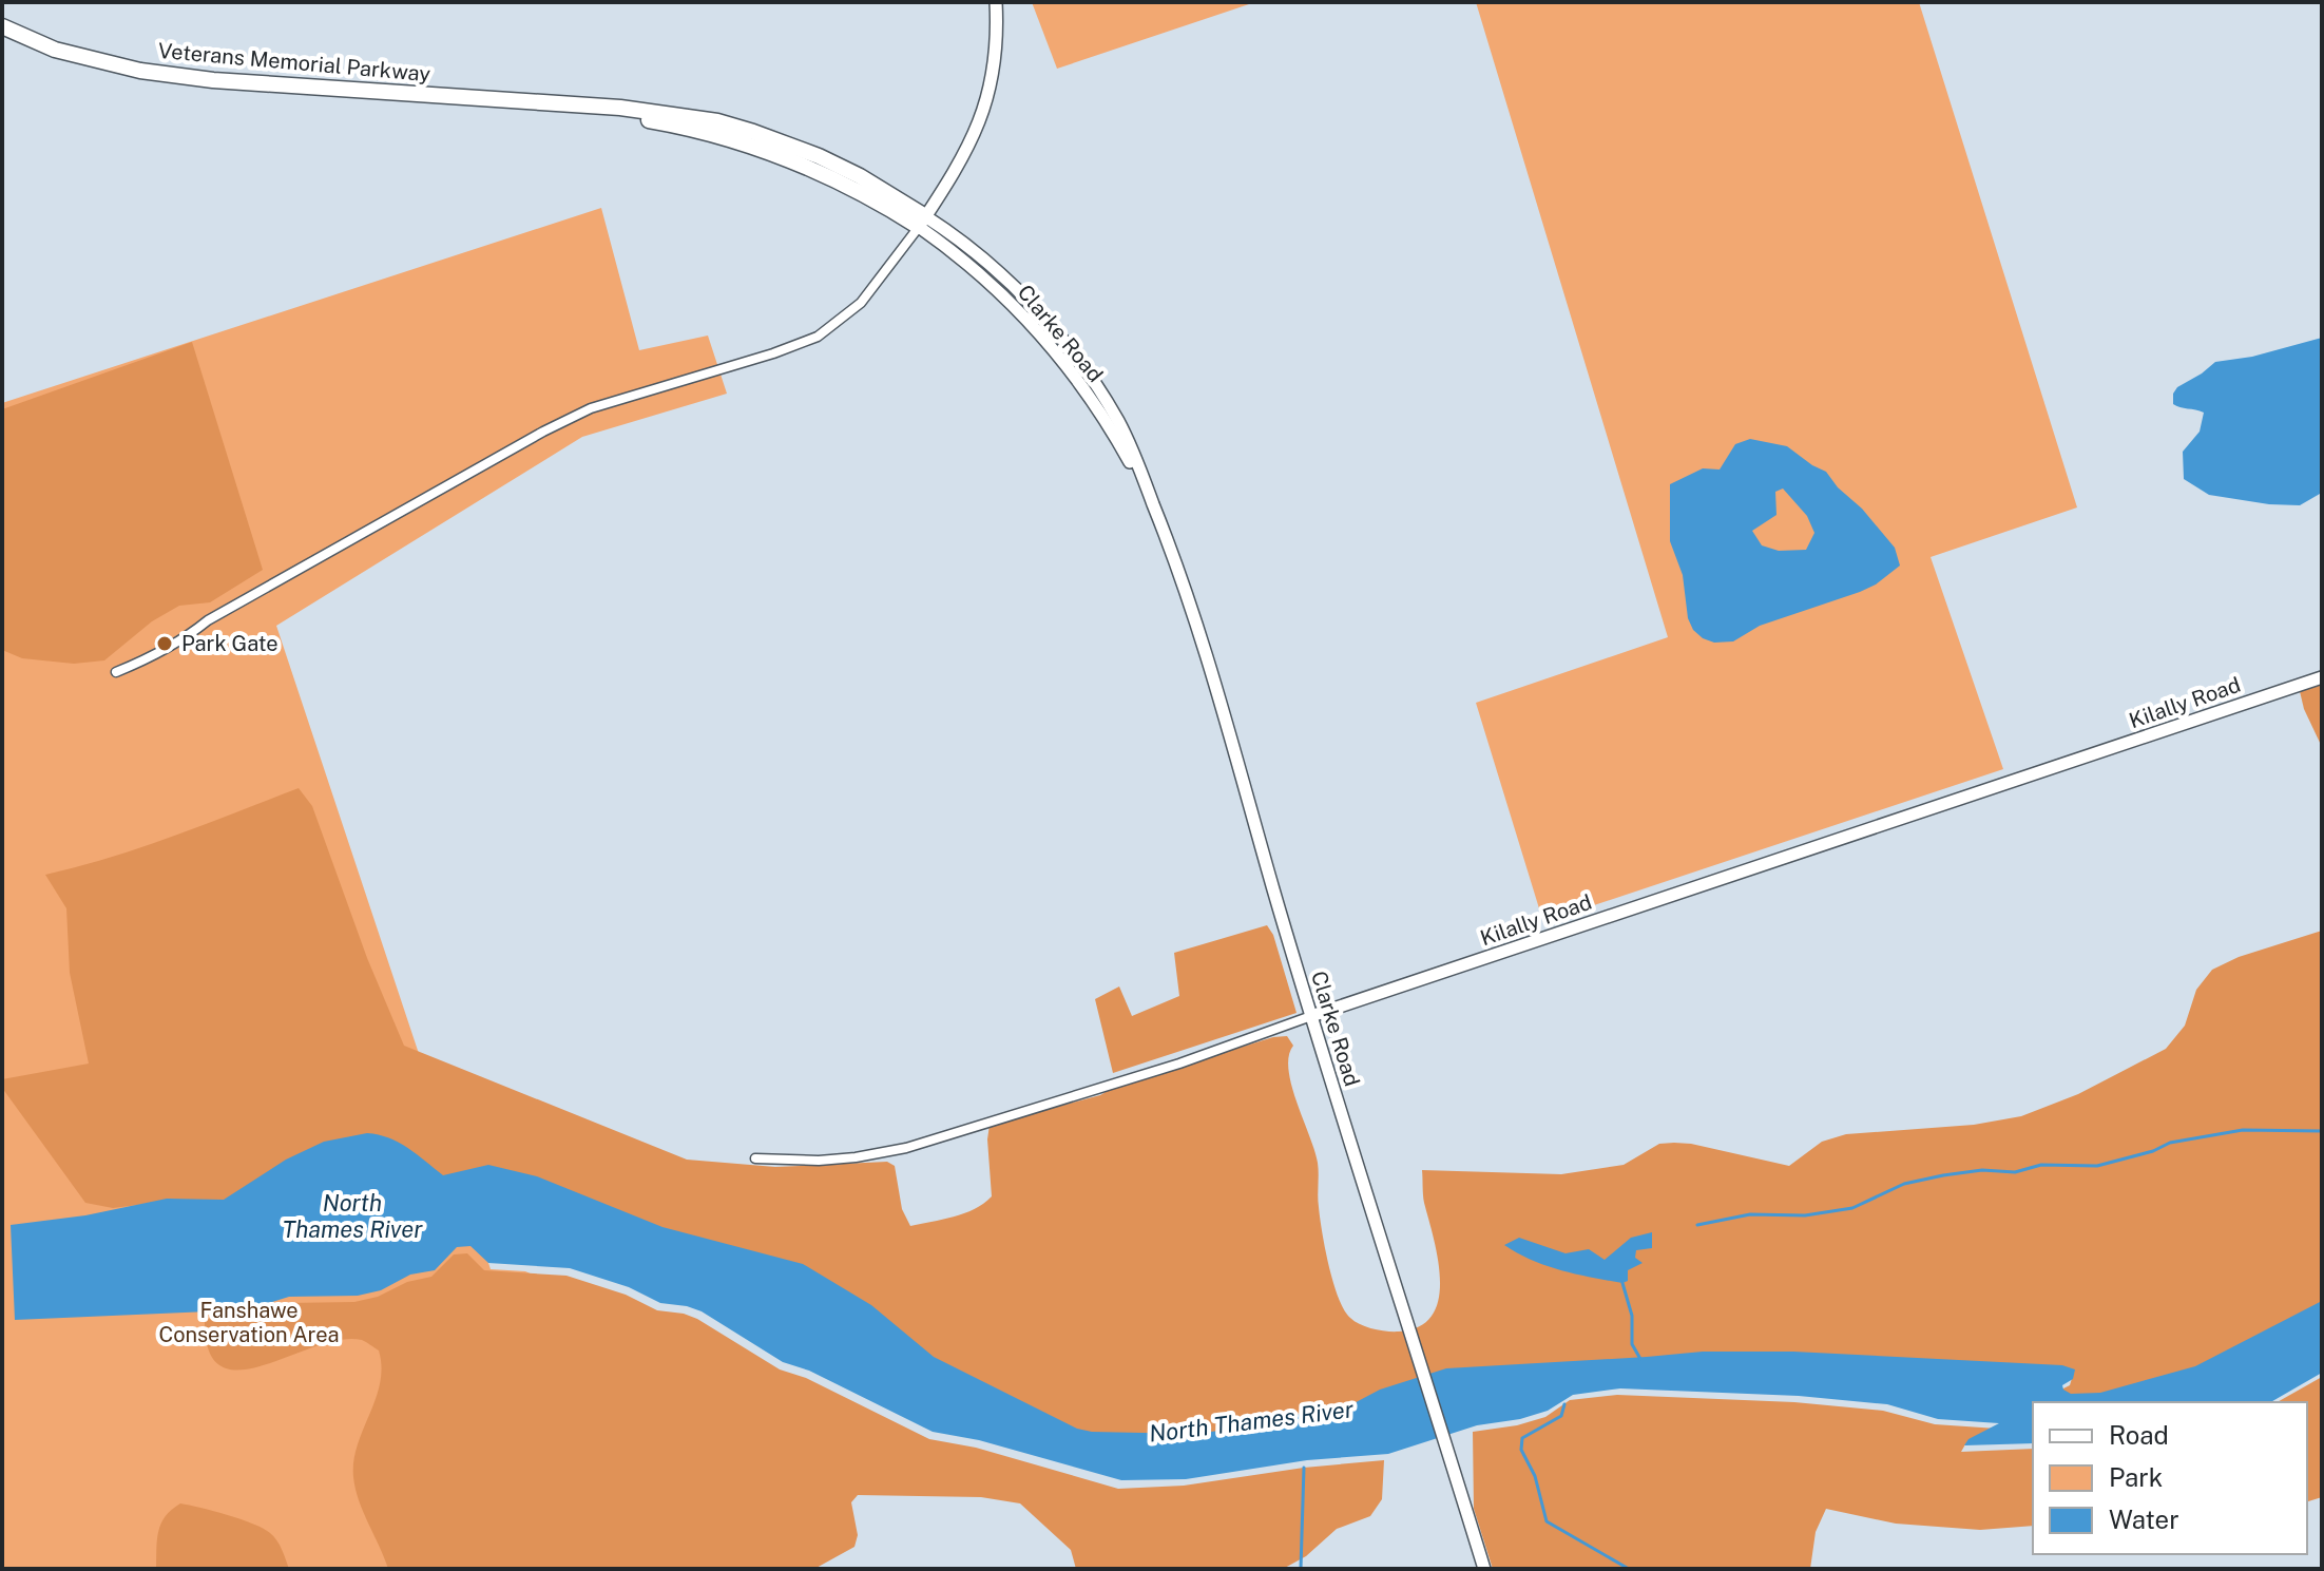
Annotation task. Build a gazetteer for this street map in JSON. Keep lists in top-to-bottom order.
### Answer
{
  "streets": {
    "highway": ["Veterans Memorial Parkway"],
    "main road": ["Clarke Road", "Kilally Road"]
  },
  "crossings": [
    ["Veterans Memorial Parkway", "Clarke Road"],
    ["Clarke Road", "Kilally Road"]
  ],
  "water": ["North Thames River"],
  "parks": ["Fanshawe Conservation Area"],
  "places": ["Park Gate"],
  "legend": ["Road", "Park", "Water"]
}
